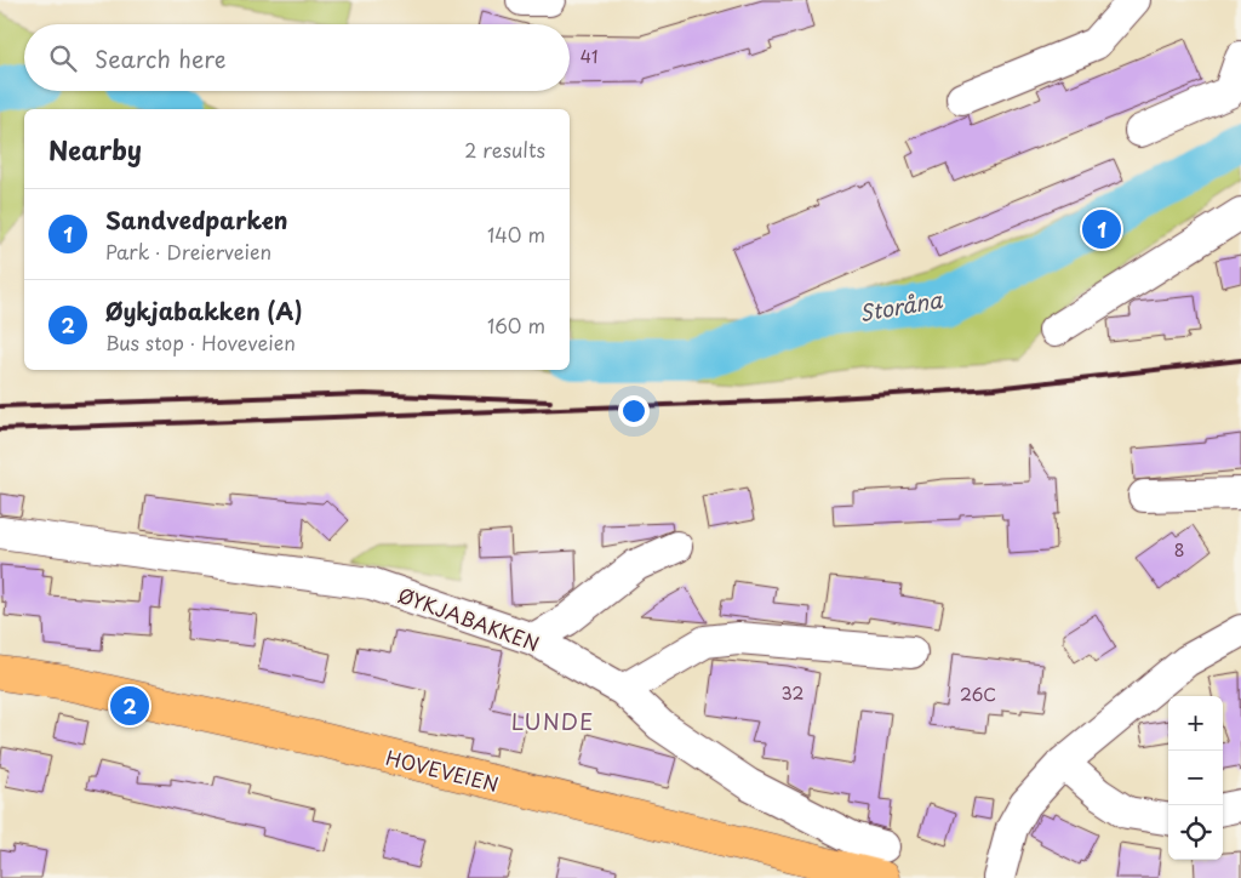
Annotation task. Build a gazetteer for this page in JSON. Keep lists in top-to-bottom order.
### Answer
{
  "streets": {
    "main road": ["HOVEVEIEN"],
    "street": ["ØYKJABAKKEN"]
  },
  "crossings": [
    ["ØYKJABAKKEN", "HOVEVEIEN"]
  ],
  "districts": ["LUNDE"],
  "water": ["Storåna"],
  "house_numbers": [
    "41",
    "8",
    "32",
    "26C"
  ],
  "page": {
    "search": "Search here",
    "heading": ["Nearby", "2 results"],
    "list": [
      {
        "mark": "1",
        "name": "Sandvedparken",
        "note": "Park · Dreierveien",
        "value": "140 m"
      },
      {
        "mark": "2",
        "name": "Øykjabakken (A)",
        "note": "Bus stop · Hoveveien",
        "value": "160 m"
      }
    ],
    "pins": ["1", "2"],
    "map_buttons": ["+", "−"]
  }
}
